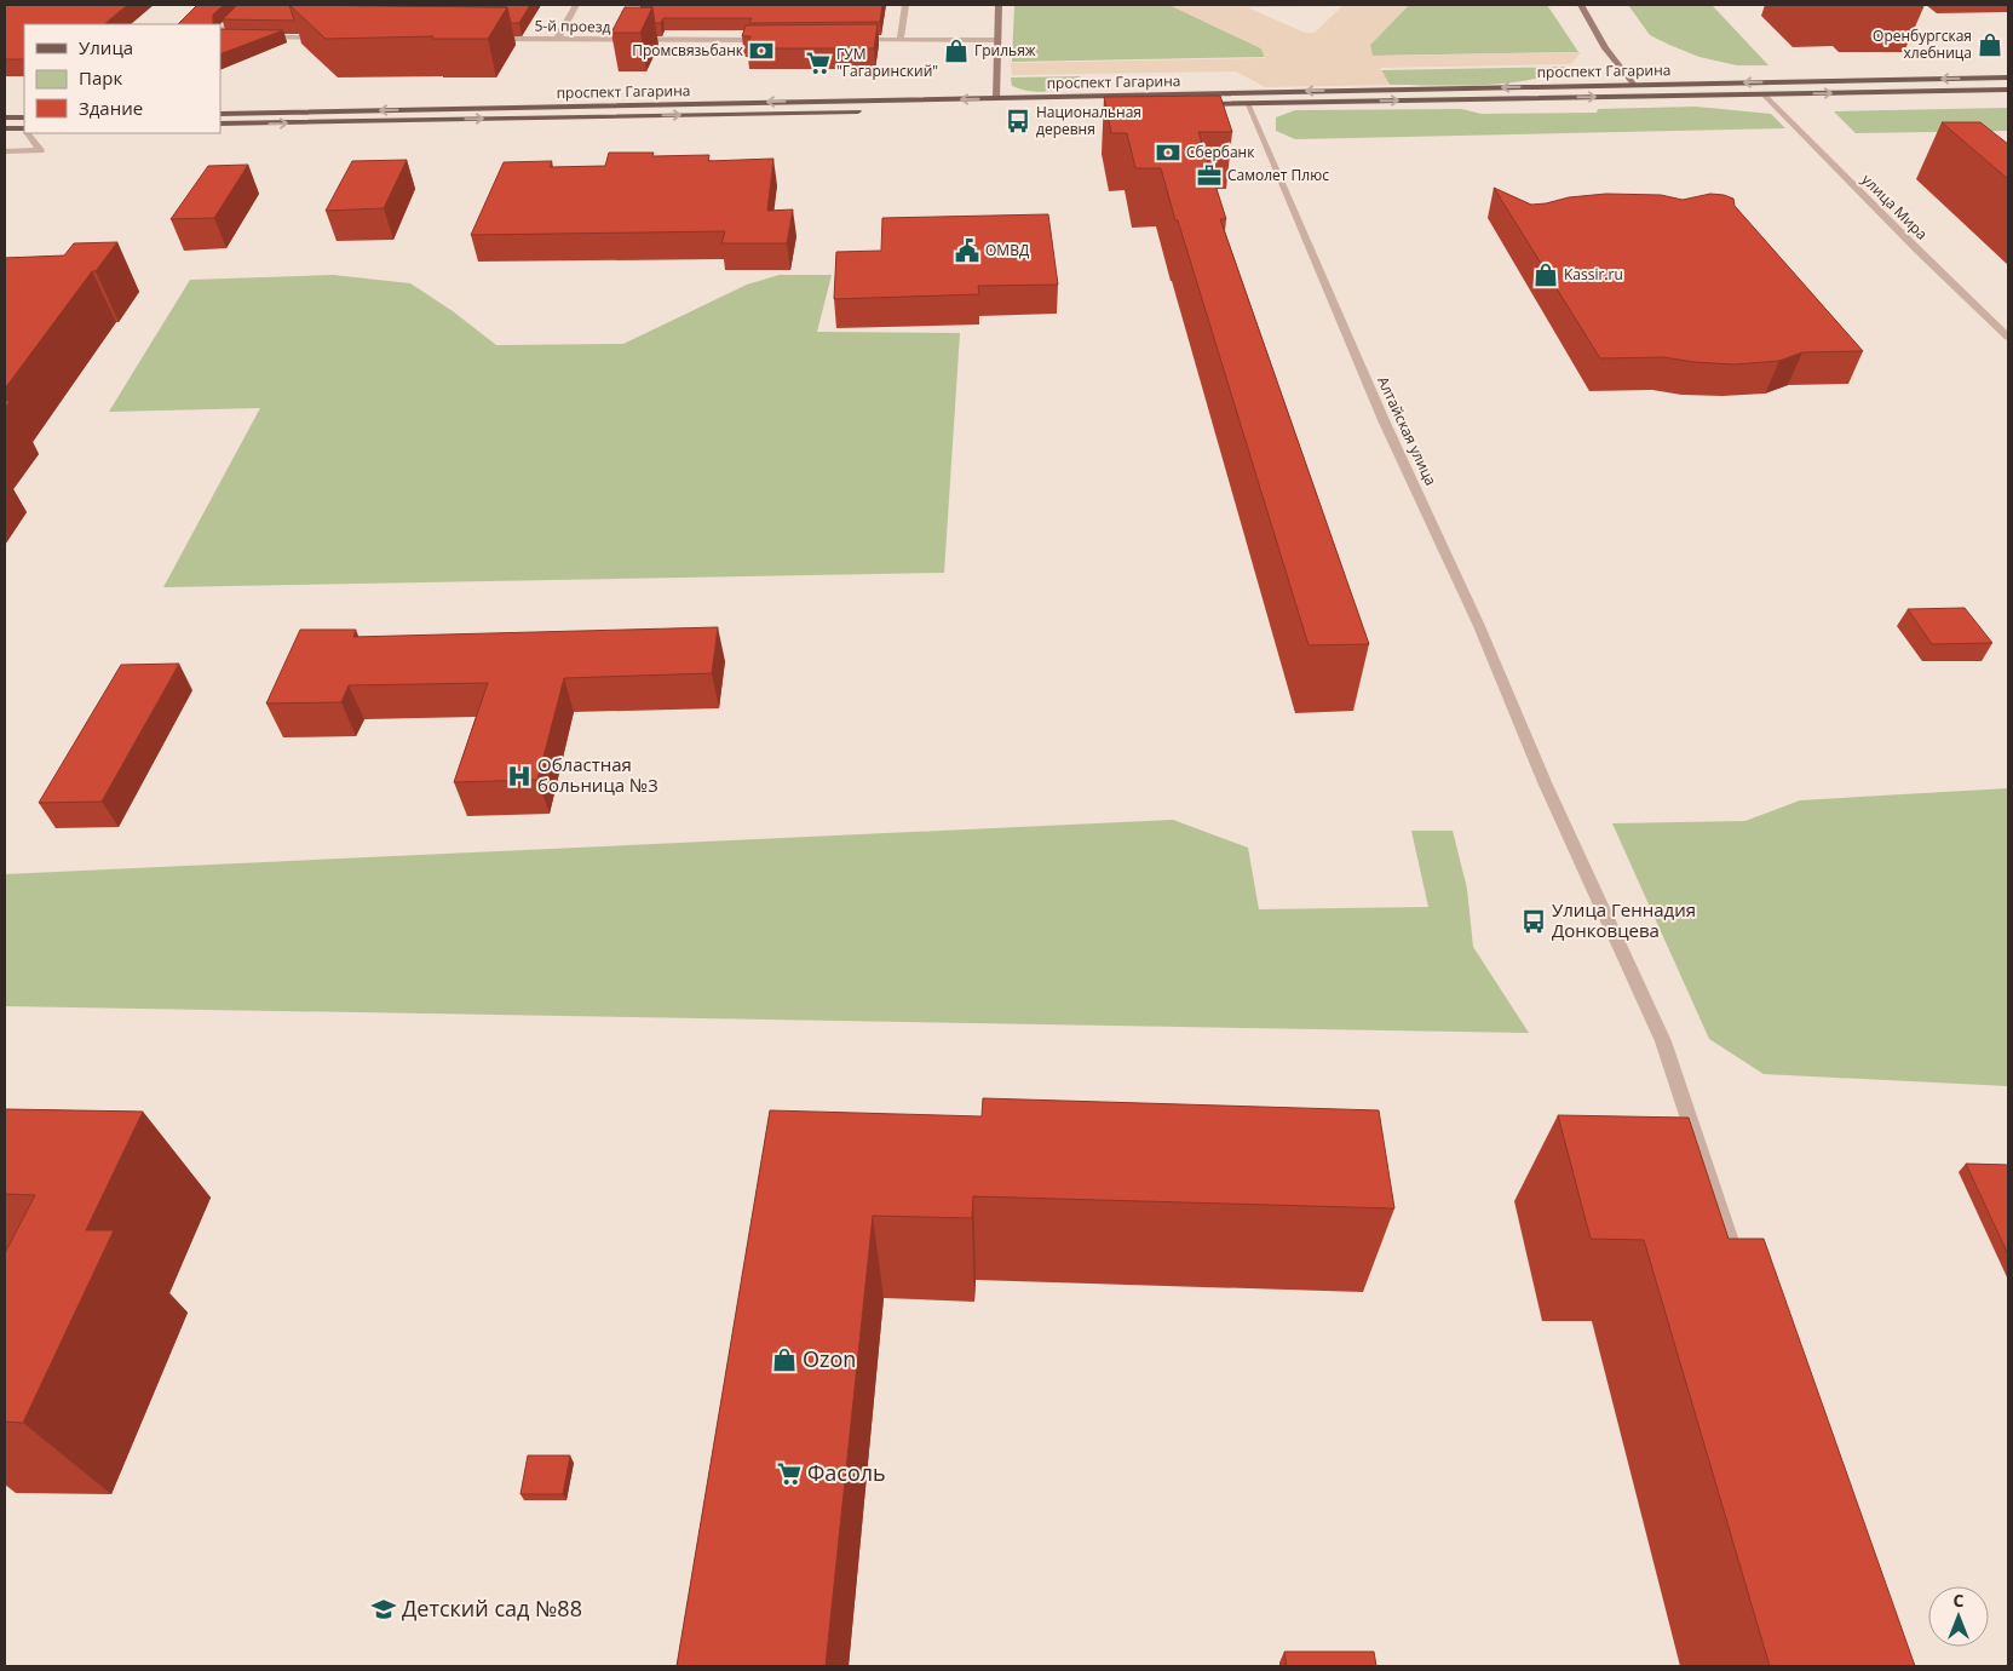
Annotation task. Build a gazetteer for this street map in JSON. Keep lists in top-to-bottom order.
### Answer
{
  "streets": {
    "main road": ["проспект Гагарина", "Алтайская улица"],
    "street": ["5-й проезд", "улица Мира"]
  },
  "crossings": [
    ["проспект Гагарина", "улица Мира"],
    ["проспект Гагарина", "Алтайская улица"]
  ],
  "places": {
    "shop": [
      "Оренбургская хлебница",
      "Грильяж",
      "Kassir.ru",
      "Ozon"
    ],
    "bank": ["Промсвязьбанк", "Сбербанк"],
    "supermarket": ["ГУМ \"Гагаринский\"", "Фасоль"],
    "bus stop": ["Национальная деревня", "Улица Геннадия Донковцева"],
    "office": ["Самолет Плюс"],
    "public building": ["ОМВД"],
    "hospital": ["Областная больница №3"],
    "school or university": ["Детский сад №88"]
  },
  "legend": ["Улица", "Парк", "Здание"],
  "north": "top"
}
